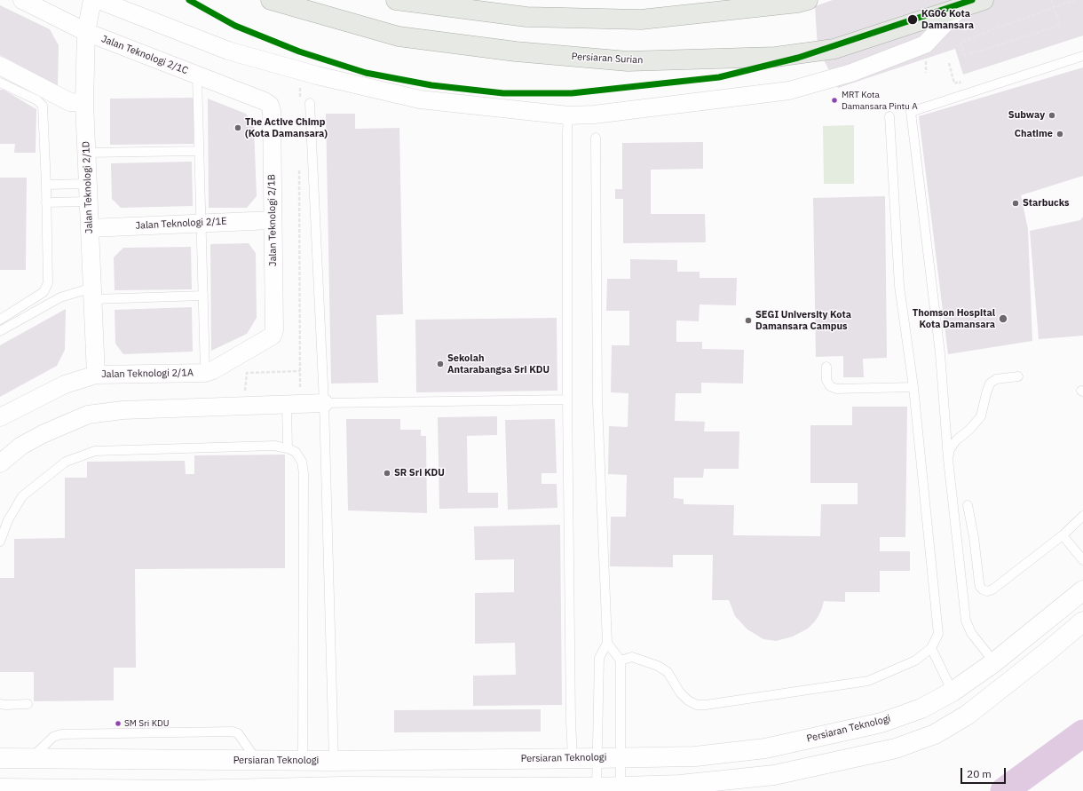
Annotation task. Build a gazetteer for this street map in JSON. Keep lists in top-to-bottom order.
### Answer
{
  "streets": {
    "main road": ["Persiaran Surian"],
    "street": [
      "Jalan Teknologi 2/1C",
      "Jalan Teknologi 2/1D",
      "Jalan Teknologi 2/1B",
      "Jalan Teknologi 2/1E",
      "Jalan Teknologi 2/1A",
      "Persiaran Teknologi"
    ]
  },
  "crossings": [
    ["Jalan Teknologi 2/1C", "Jalan Teknologi 2/1D"],
    ["Jalan Teknologi 2/1C", "Jalan Teknologi 2/1B"],
    ["Jalan Teknologi 2/1D", "Jalan Teknologi 2/1E"],
    ["Jalan Teknologi 2/1D", "Jalan Teknologi 2/1A"],
    ["Jalan Teknologi 2/1B", "Jalan Teknologi 2/1E"],
    ["Jalan Teknologi 2/1B", "Jalan Teknologi 2/1A"]
  ],
  "places": [
    "KG06 Kota Damansara",
    "MRT Kota Damansara Pintu A",
    "Subway",
    "The Active Chimp (Kota Damansara)",
    "Chatime",
    "Starbucks",
    "Thomson Hospital Kota Damansara",
    "SEGI University Kota Damansara Campus",
    "Sekolah Antarabangsa Sri KDU",
    "SR Sri KDU",
    "SM Sri KDU"
  ],
  "scale_bar": "20 m"
}
